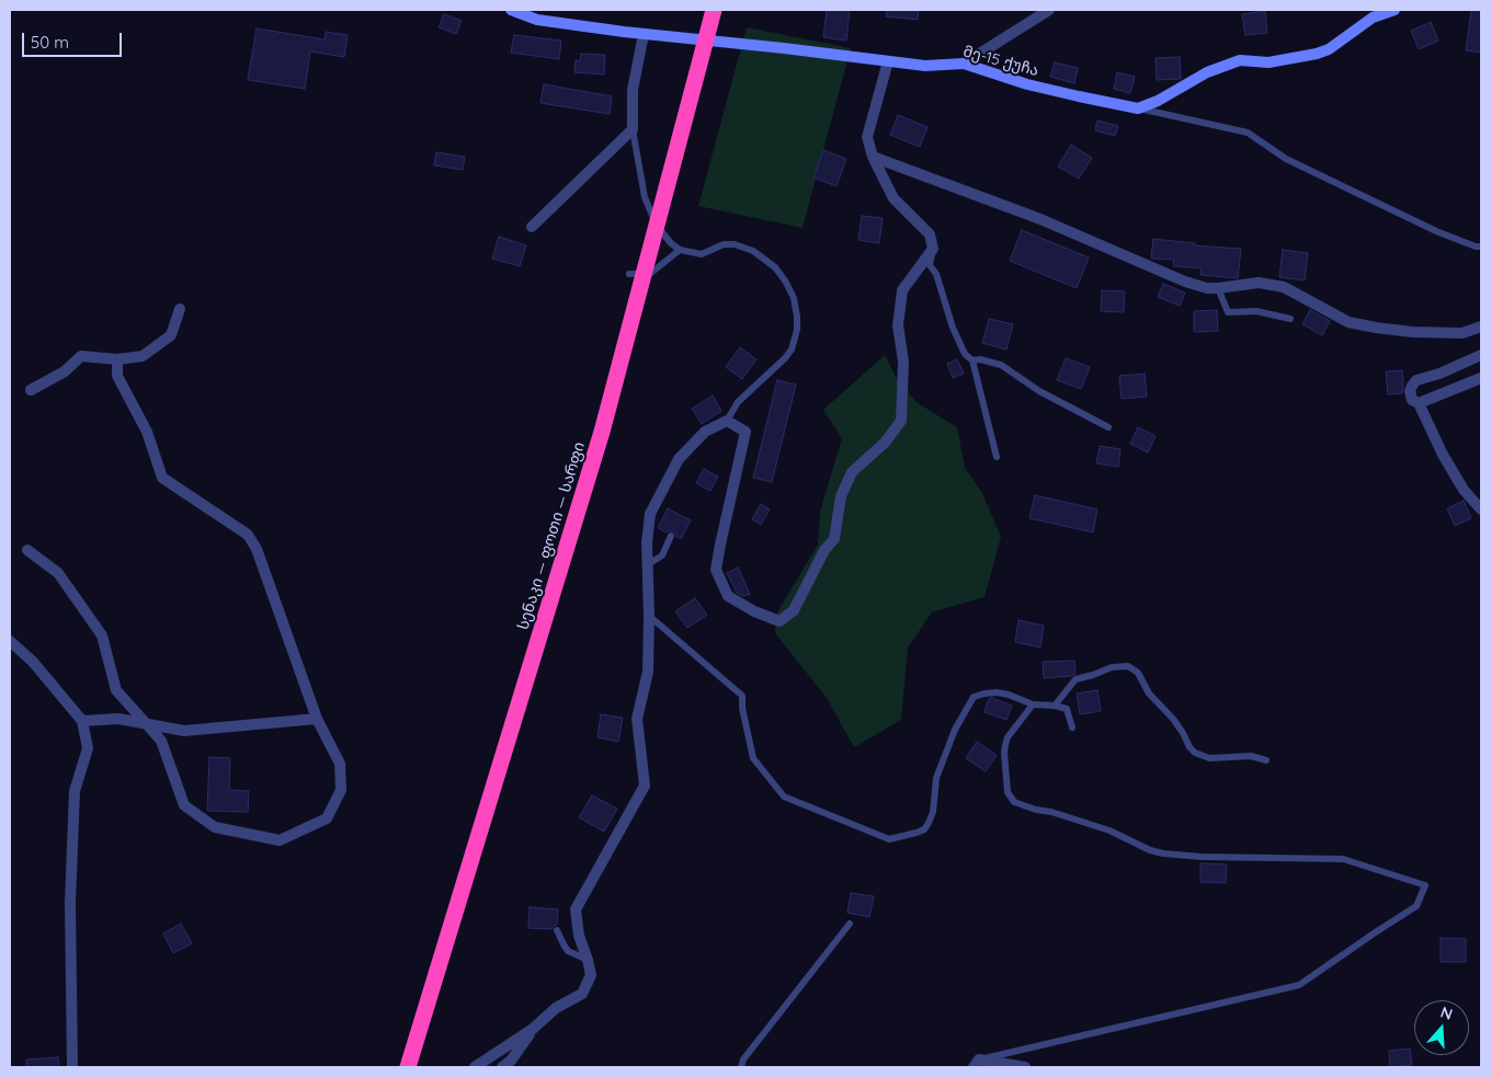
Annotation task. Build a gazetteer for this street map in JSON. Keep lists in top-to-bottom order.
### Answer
{
  "streets": {
    "highway": ["სენაკი — ფოთი — სარფი"],
    "street": ["მე-15 ქუჩა"]
  },
  "scale_bar": "50 m",
  "north": "top"
}
